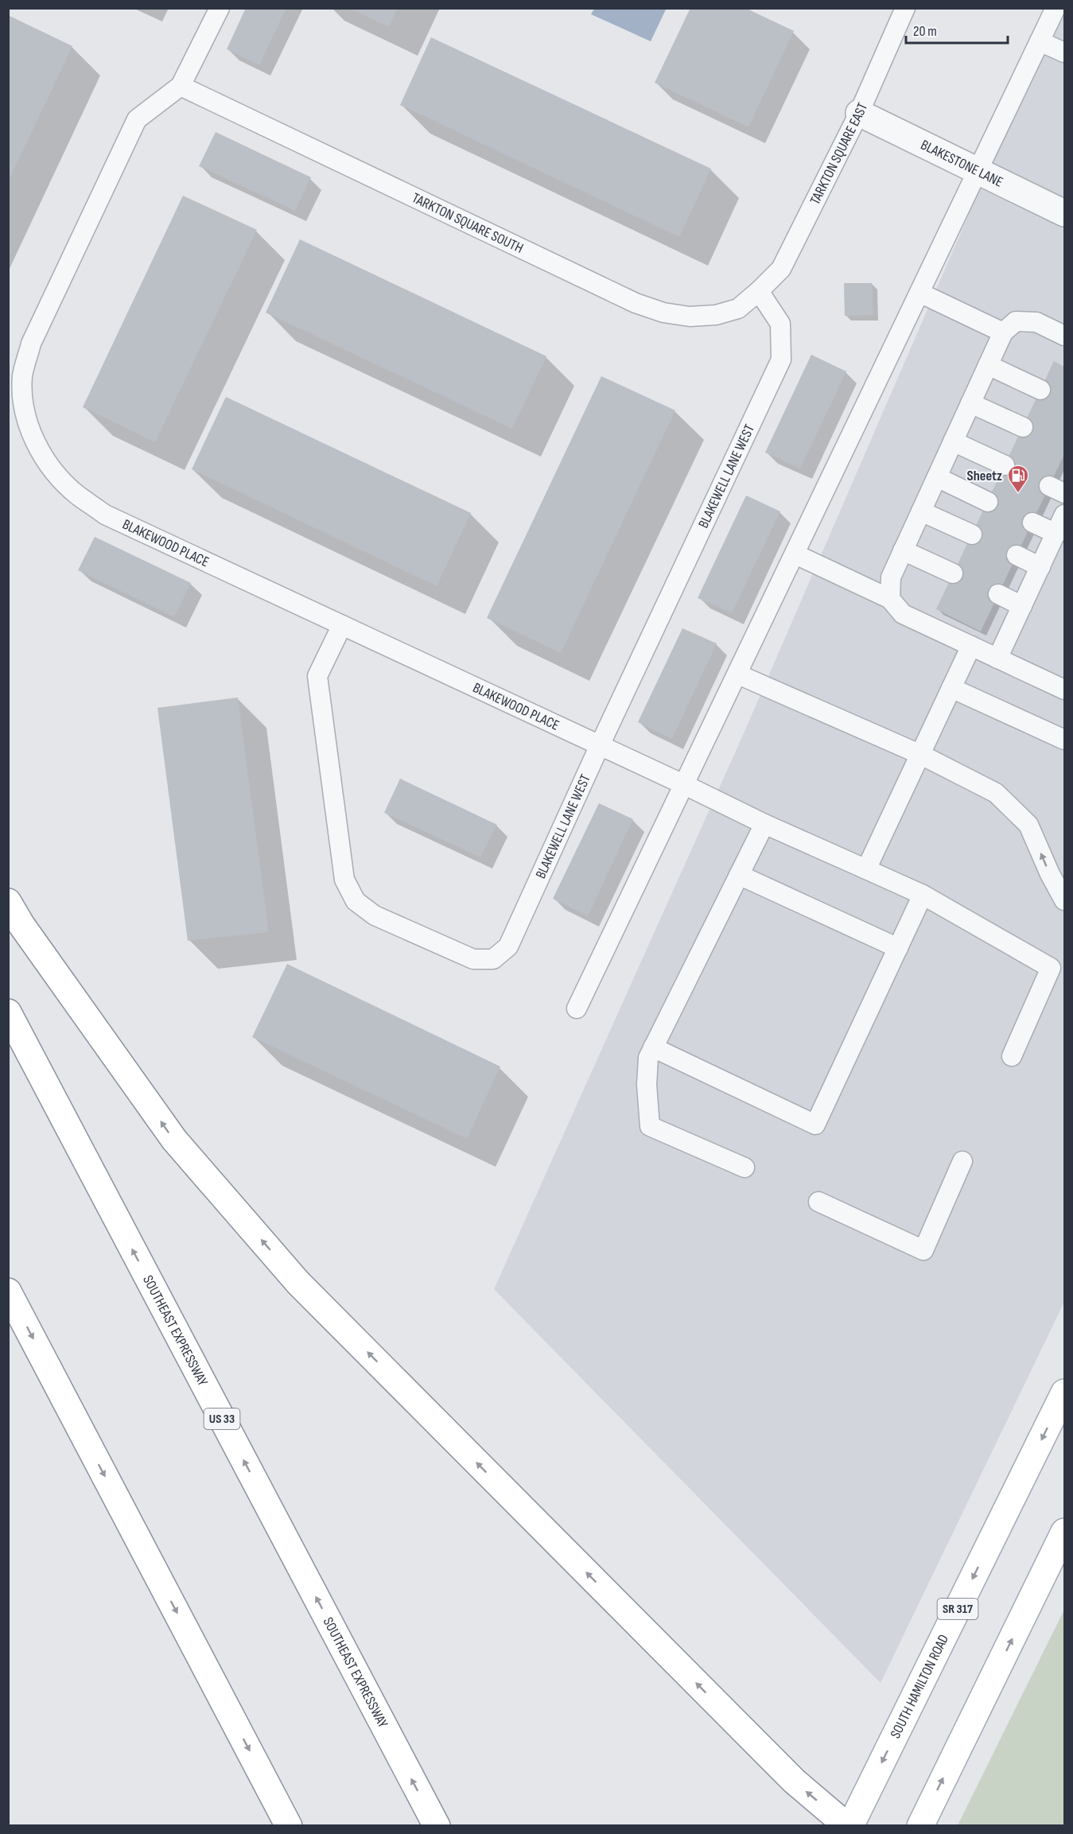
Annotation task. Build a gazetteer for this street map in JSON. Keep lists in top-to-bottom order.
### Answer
{
  "streets": {
    "main road": [
      "SOUTHEAST EXPRESSWAY",
      "US 33",
      "SR 317",
      "SOUTH HAMILTON ROAD"
    ],
    "street": ["BLAKESTONE LANE"],
    "lane": [
      "TARKTON SQUARE EAST",
      "TARKTON SQUARE SOUTH",
      "BLAKEWELL LANE WEST",
      "BLAKEWOOD PLACE"
    ]
  },
  "crossings": [
    ["TARKTON SQUARE EAST", "BLAKESTONE LANE"],
    ["TARKTON SQUARE EAST", "TARKTON SQUARE SOUTH"],
    ["TARKTON SQUARE EAST", "BLAKEWELL LANE WEST"],
    ["TARKTON SQUARE SOUTH", "BLAKEWELL LANE WEST"],
    ["TARKTON SQUARE SOUTH", "BLAKEWOOD PLACE"],
    ["BLAKEWELL LANE WEST", "BLAKEWOOD PLACE"]
  ],
  "places": {
    "fuel station": ["Sheetz"]
  },
  "scale_bar": "20 m"
}
